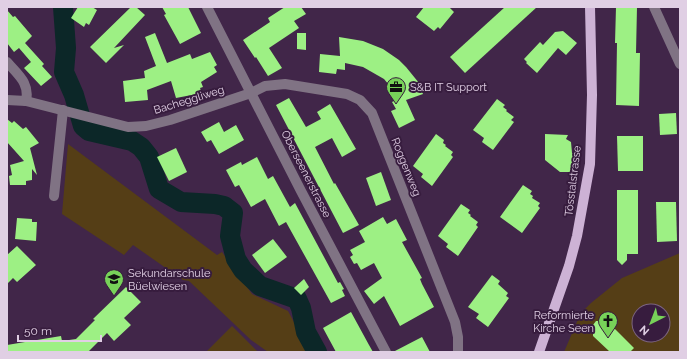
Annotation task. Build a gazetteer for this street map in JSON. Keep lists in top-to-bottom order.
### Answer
{
  "streets": {
    "main road": ["Tösstalstrasse"],
    "street": ["Bacheggliweg", "Roggenweg", "Oberseenerstrasse"]
  },
  "crossings": [
    ["Bacheggliweg", "Roggenweg"],
    ["Bacheggliweg", "Oberseenerstrasse"],
    ["Roggenweg", "Oberseenerstrasse"]
  ],
  "places": {
    "office": ["S&B IT Support"],
    "school or university": ["Sekundarschule Büelwiesen"],
    "church": ["Reformierte Kirche Seen"]
  },
  "scale_bar": "50 m",
  "north": "bottom left"
}
